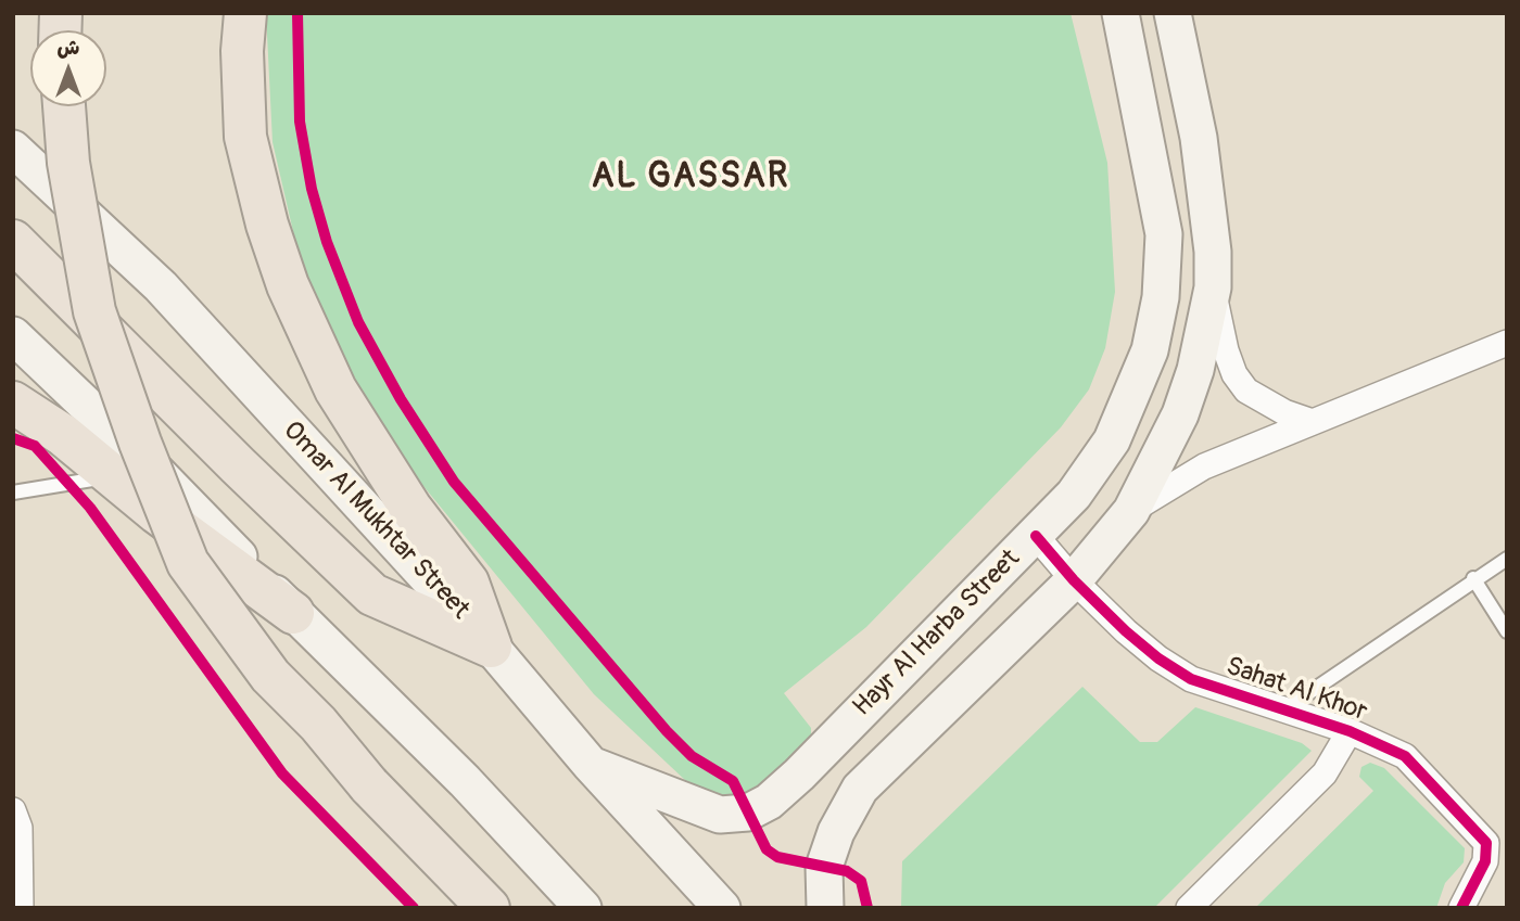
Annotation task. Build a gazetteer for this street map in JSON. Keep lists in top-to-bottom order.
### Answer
{
  "streets": {
    "main road": ["Omar Al Mukhtar Street", "Hayr Al Harba Street"],
    "street": ["Sahat Al Khor"]
  },
  "crossings": [
    ["Omar Al Mukhtar Street", "Hayr Al Harba Street"],
    ["Hayr Al Harba Street", "Sahat Al Khor"]
  ],
  "districts": ["AL GASSAR"],
  "north": "top"
}
